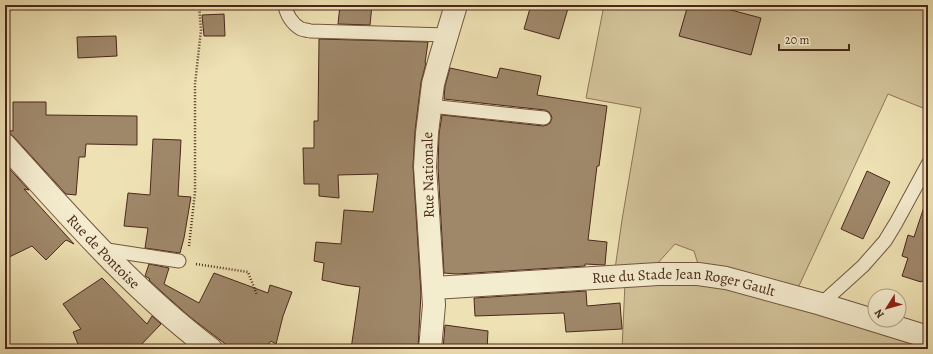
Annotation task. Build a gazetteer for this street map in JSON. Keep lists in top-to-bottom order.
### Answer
{
  "streets": {
    "street": ["Rue Nationale", "Rue de Pontoise", "Rue du Stade Jean Roger Gault"]
  },
  "crossings": [
    ["Rue Nationale", "Rue du Stade Jean Roger Gault"]
  ],
  "scale_bar": "20 m",
  "north": "bottom left"
}
